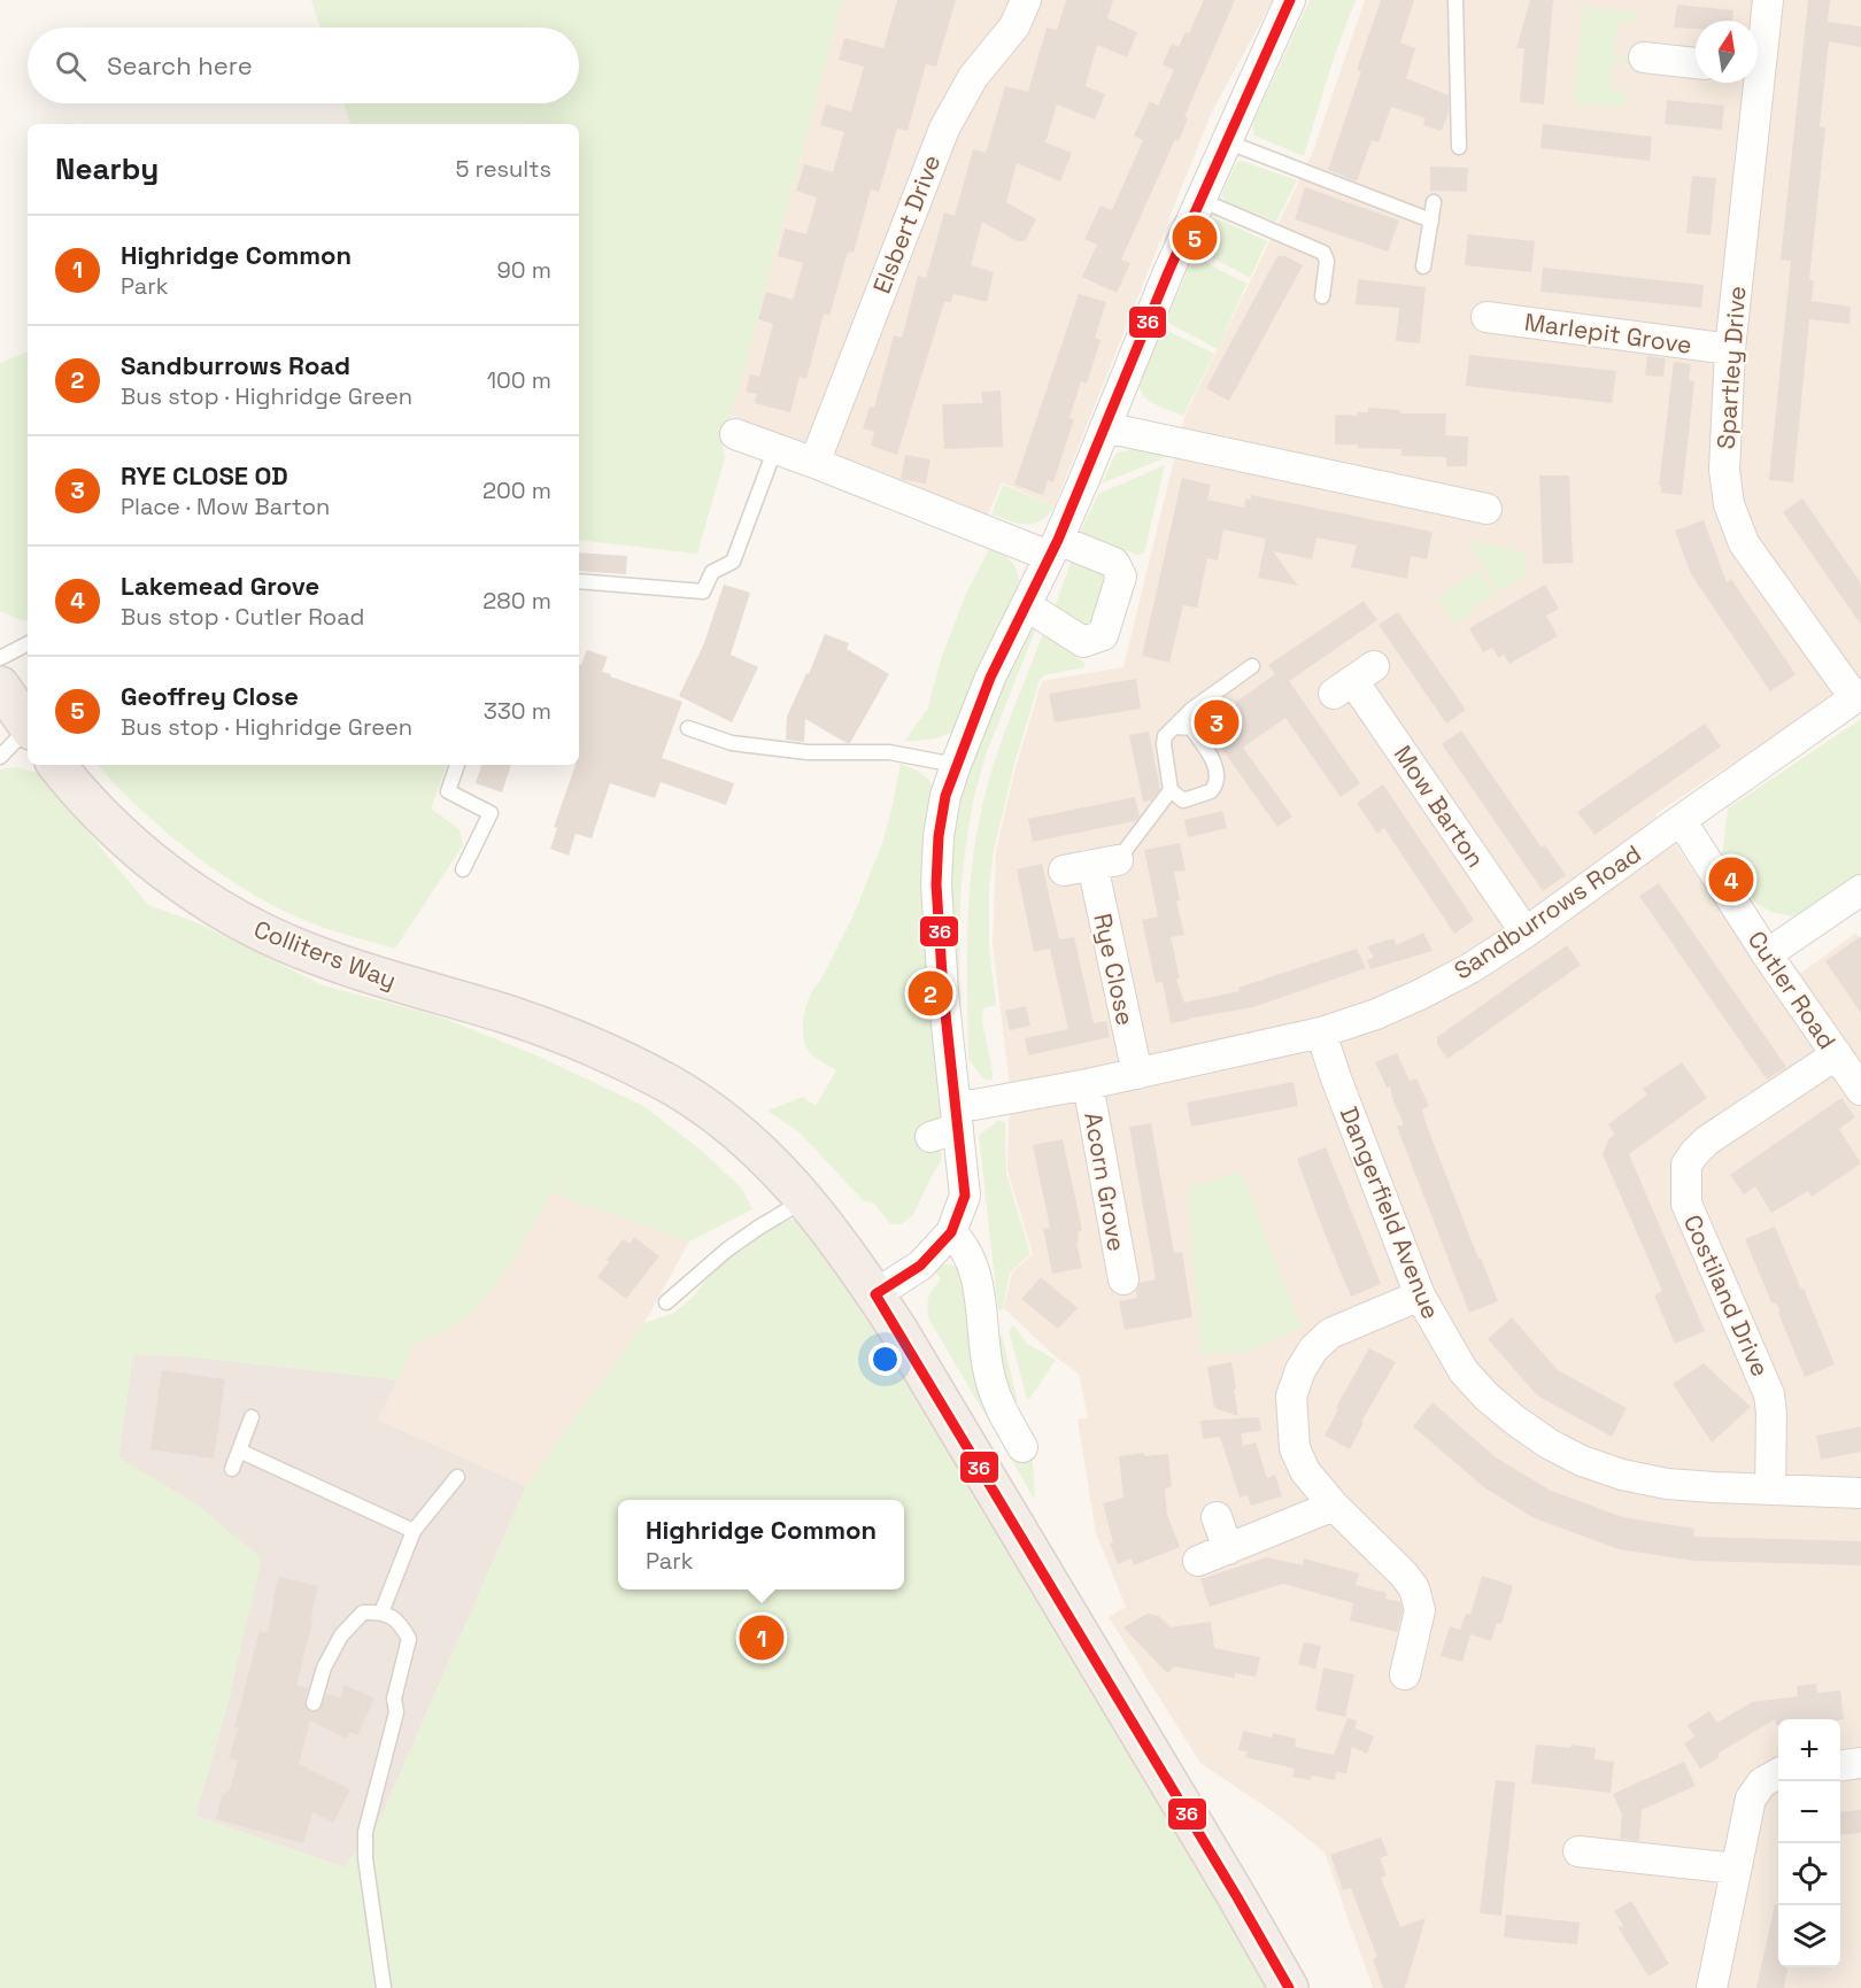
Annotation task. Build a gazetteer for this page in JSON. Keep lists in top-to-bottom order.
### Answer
{
  "streets": {
    "highway": ["Colliters Way"],
    "street": [
      "Elsbert Drive",
      "Marlepit Grove",
      "Spartley Drive",
      "Mow Barton",
      "Sandburrows Road",
      "Rye Close",
      "Cutler Road",
      "Acorn Grove",
      "Dangerfield Avenue",
      "Costiland Drive"
    ]
  },
  "crossings": [
    ["Marlepit Grove", "Spartley Drive"],
    ["Spartley Drive", "Sandburrows Road"],
    ["Mow Barton", "Sandburrows Road"],
    ["Sandburrows Road", "Rye Close"],
    ["Sandburrows Road", "Cutler Road"],
    ["Sandburrows Road", "Acorn Grove"],
    ["Sandburrows Road", "Dangerfield Avenue"],
    ["Cutler Road", "Costiland Drive"],
    ["Dangerfield Avenue", "Costiland Drive"]
  ],
  "lines": ["transit line 36"],
  "north": "top",
  "page": {
    "search": "Search here",
    "heading": ["Nearby", "5 results"],
    "pins": [
      "5",
      "3",
      "4",
      "2",
      "1"
    ],
    "list": [
      {
        "mark": "1",
        "name": "Highridge Common",
        "note": "Park",
        "value": "90 m"
      },
      {
        "mark": "2",
        "name": "Sandburrows Road",
        "note": "Bus stop · Highridge Green",
        "value": "100 m"
      },
      {
        "mark": "3",
        "name": "RYE CLOSE OD",
        "note": "Place · Mow Barton",
        "value": "200 m"
      },
      {
        "mark": "4",
        "name": "Lakemead Grove",
        "note": "Bus stop · Cutler Road",
        "value": "280 m"
      },
      {
        "mark": "5",
        "name": "Geoffrey Close",
        "note": "Bus stop · Highridge Green",
        "value": "330 m"
      }
    ],
    "popup": ["Highridge Common", "Park"],
    "map_buttons": ["+", "−"]
  }
}
